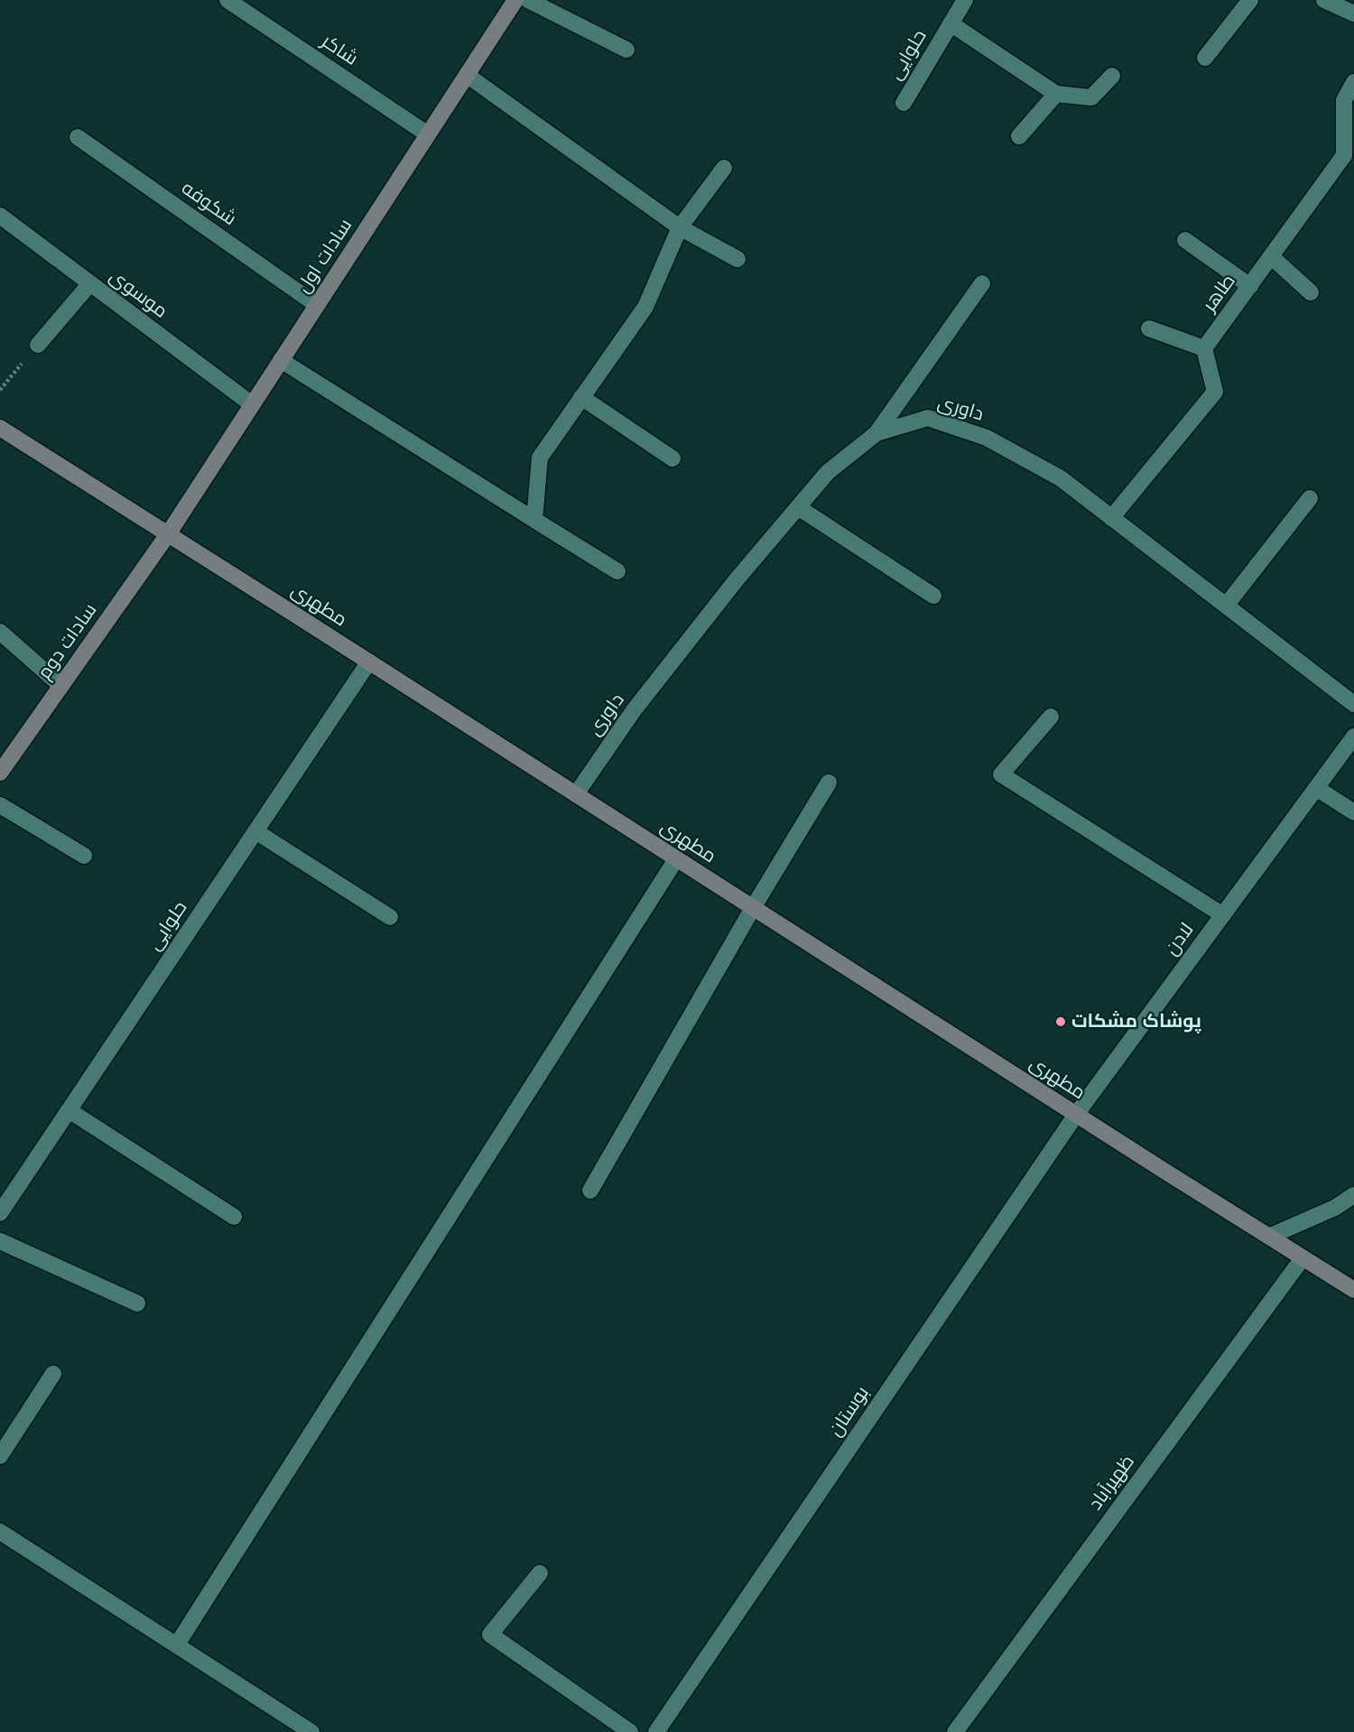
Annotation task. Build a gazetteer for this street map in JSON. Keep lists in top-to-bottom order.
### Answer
{
  "streets": {
    "street": [
      "شاکر",
      "حلوایی",
      "شکوفه",
      "سادات اول",
      "طاهر",
      "موسوی",
      "داوری",
      "مطهری",
      "سادات دوم",
      "لادن",
      "بوستان",
      "ظهیرآباد"
    ]
  },
  "crossings": [
    ["شاکر", "سادات اول"],
    ["حلوایی", "مطهری"],
    ["شکوفه", "سادات اول"],
    ["سادات اول", "موسوی"],
    ["سادات اول", "مطهری"],
    ["سادات اول", "سادات دوم"],
    ["داوری", "مطهری"],
    ["مطهری", "سادات دوم"],
    ["مطهری", "لادن"],
    ["مطهری", "بوستان"],
    ["مطهری", "ظهیرآباد"],
    ["لادن", "بوستان"]
  ],
  "places": ["پوشاک مشکات"]
}
